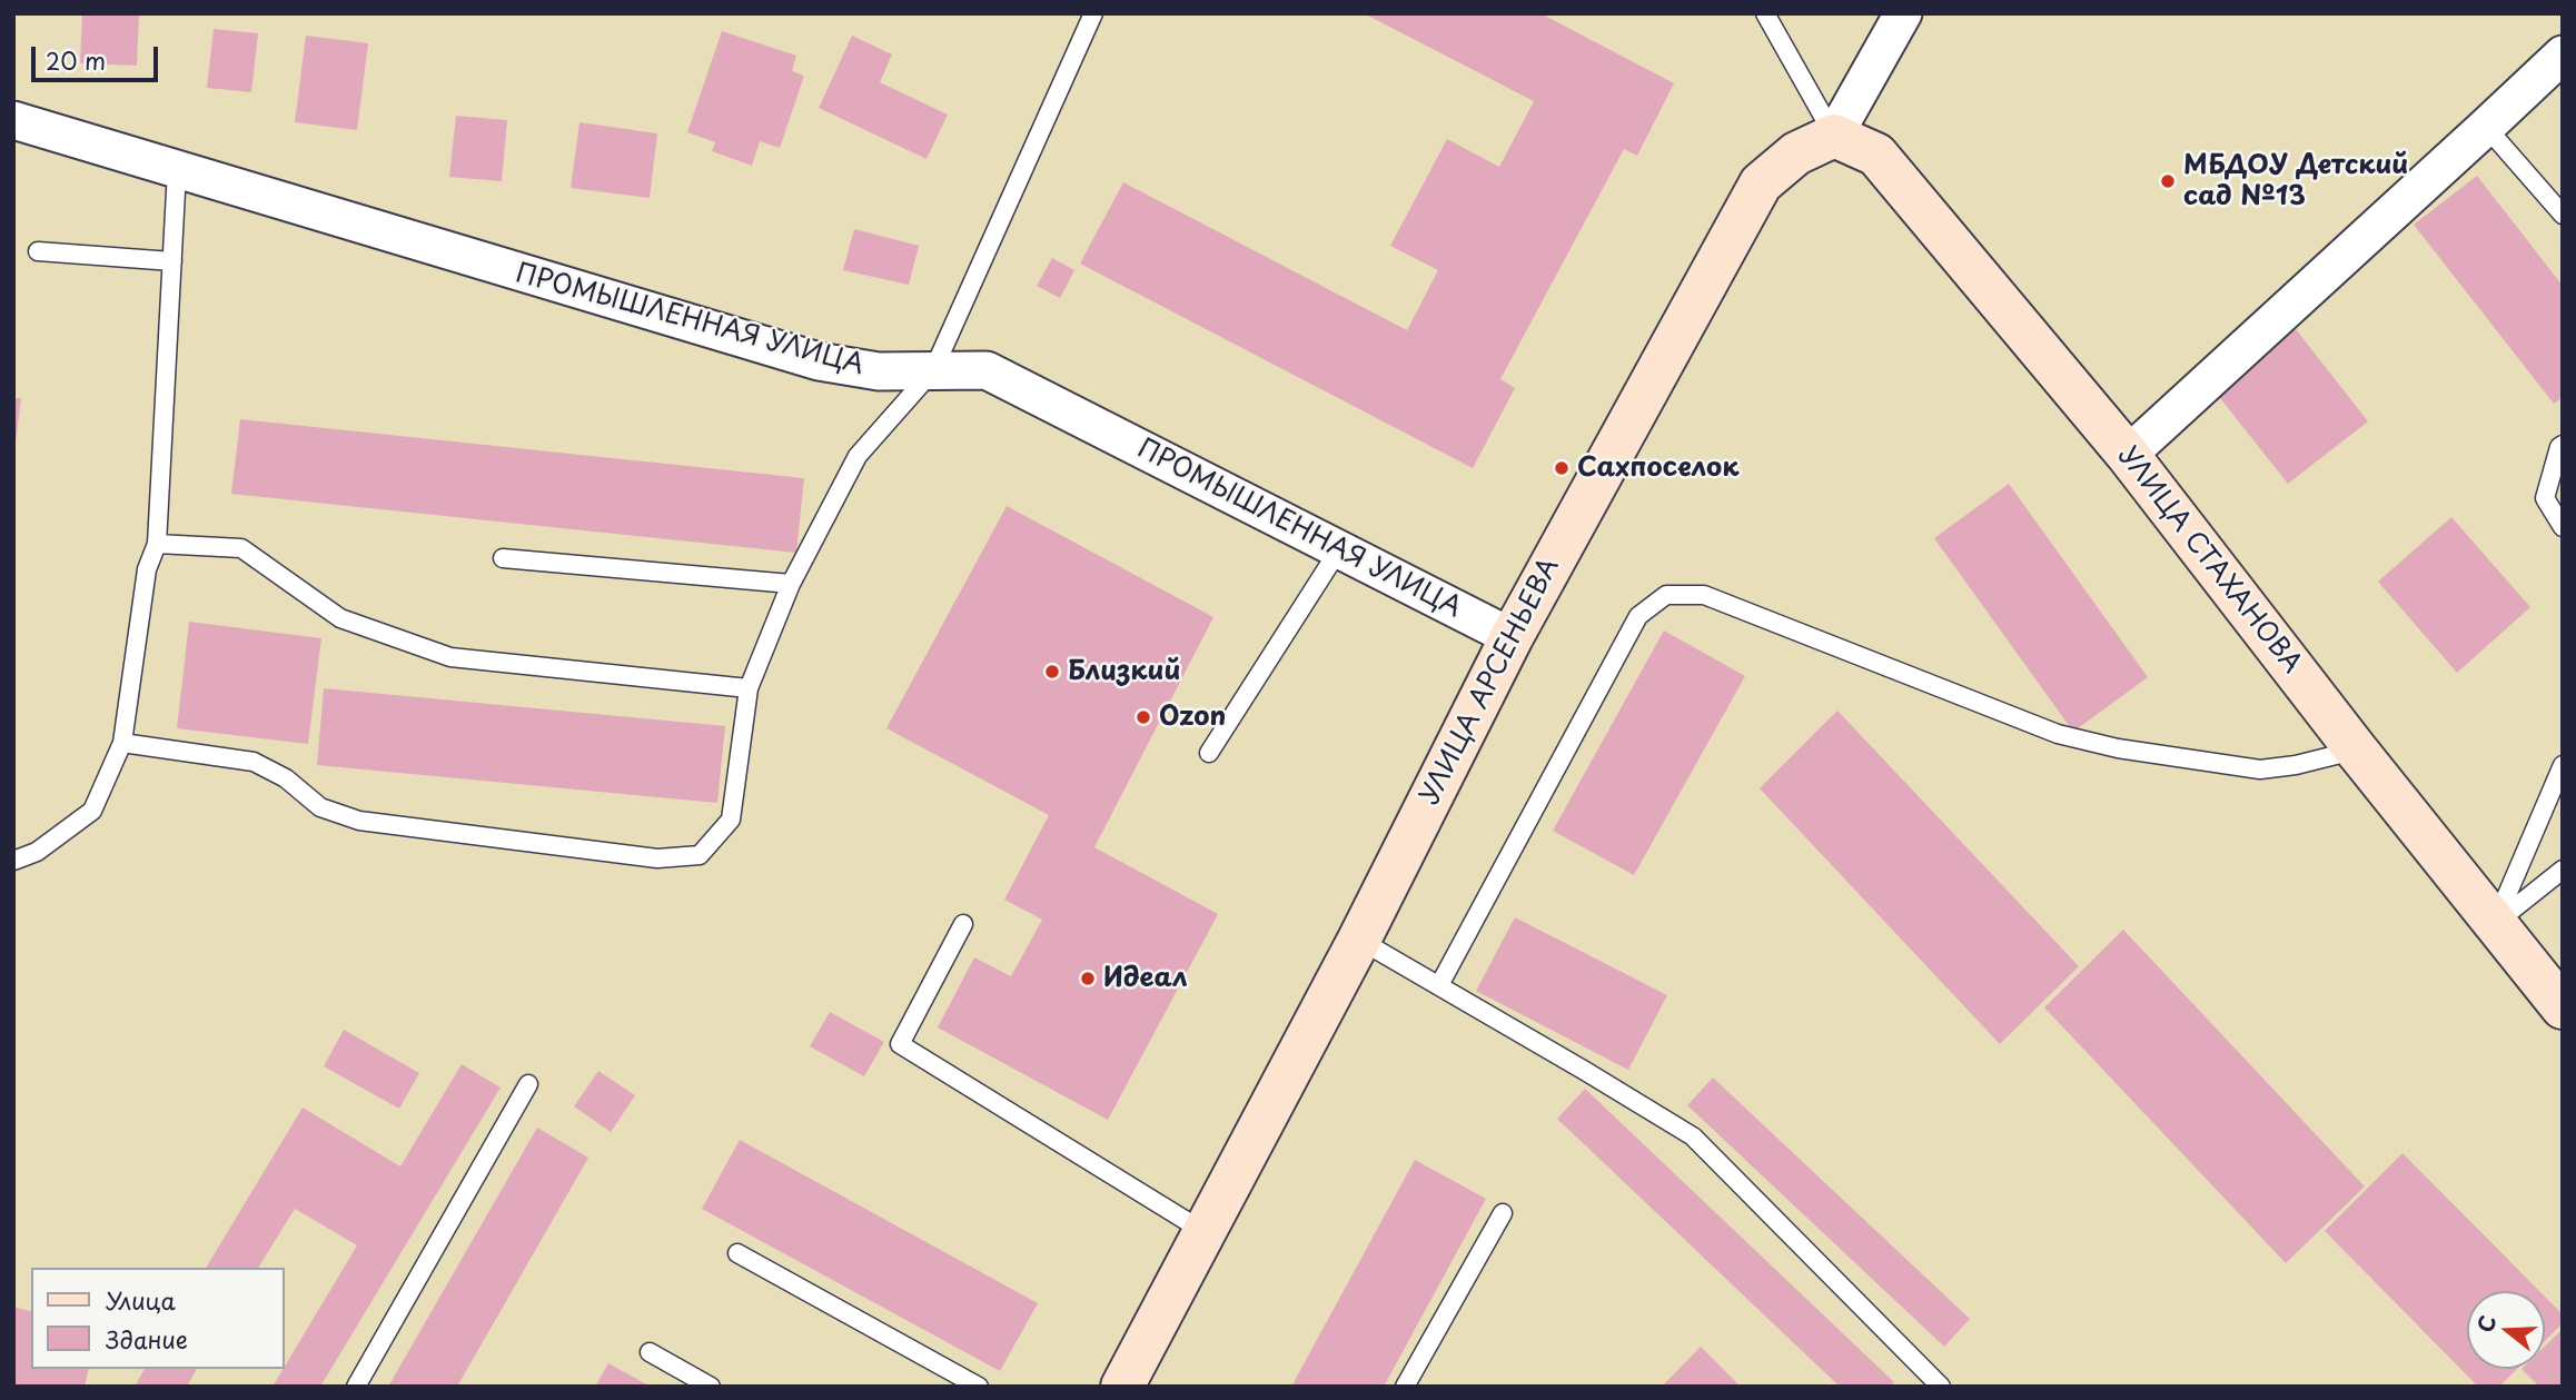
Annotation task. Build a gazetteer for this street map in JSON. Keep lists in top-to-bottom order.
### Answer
{
  "streets": {
    "street": ["ПРОМЫШЛЕННАЯ УЛИЦА", "УЛИЦА СТАХАНОВА", "УЛИЦА АРСЕНЬЕВА"]
  },
  "crossings": [
    ["ПРОМЫШЛЕННАЯ УЛИЦА", "УЛИЦА АРСЕНЬЕВА"],
    ["УЛИЦА СТАХАНОВА", "УЛИЦА АРСЕНЬЕВА"]
  ],
  "places": [
    "МБДОУ Детский сад №13",
    "Сахпоселок",
    "Близкий",
    "Ozon",
    "Идеал"
  ],
  "legend": ["Улица", "Здание"],
  "scale_bar": "20 m",
  "north": "left"
}
